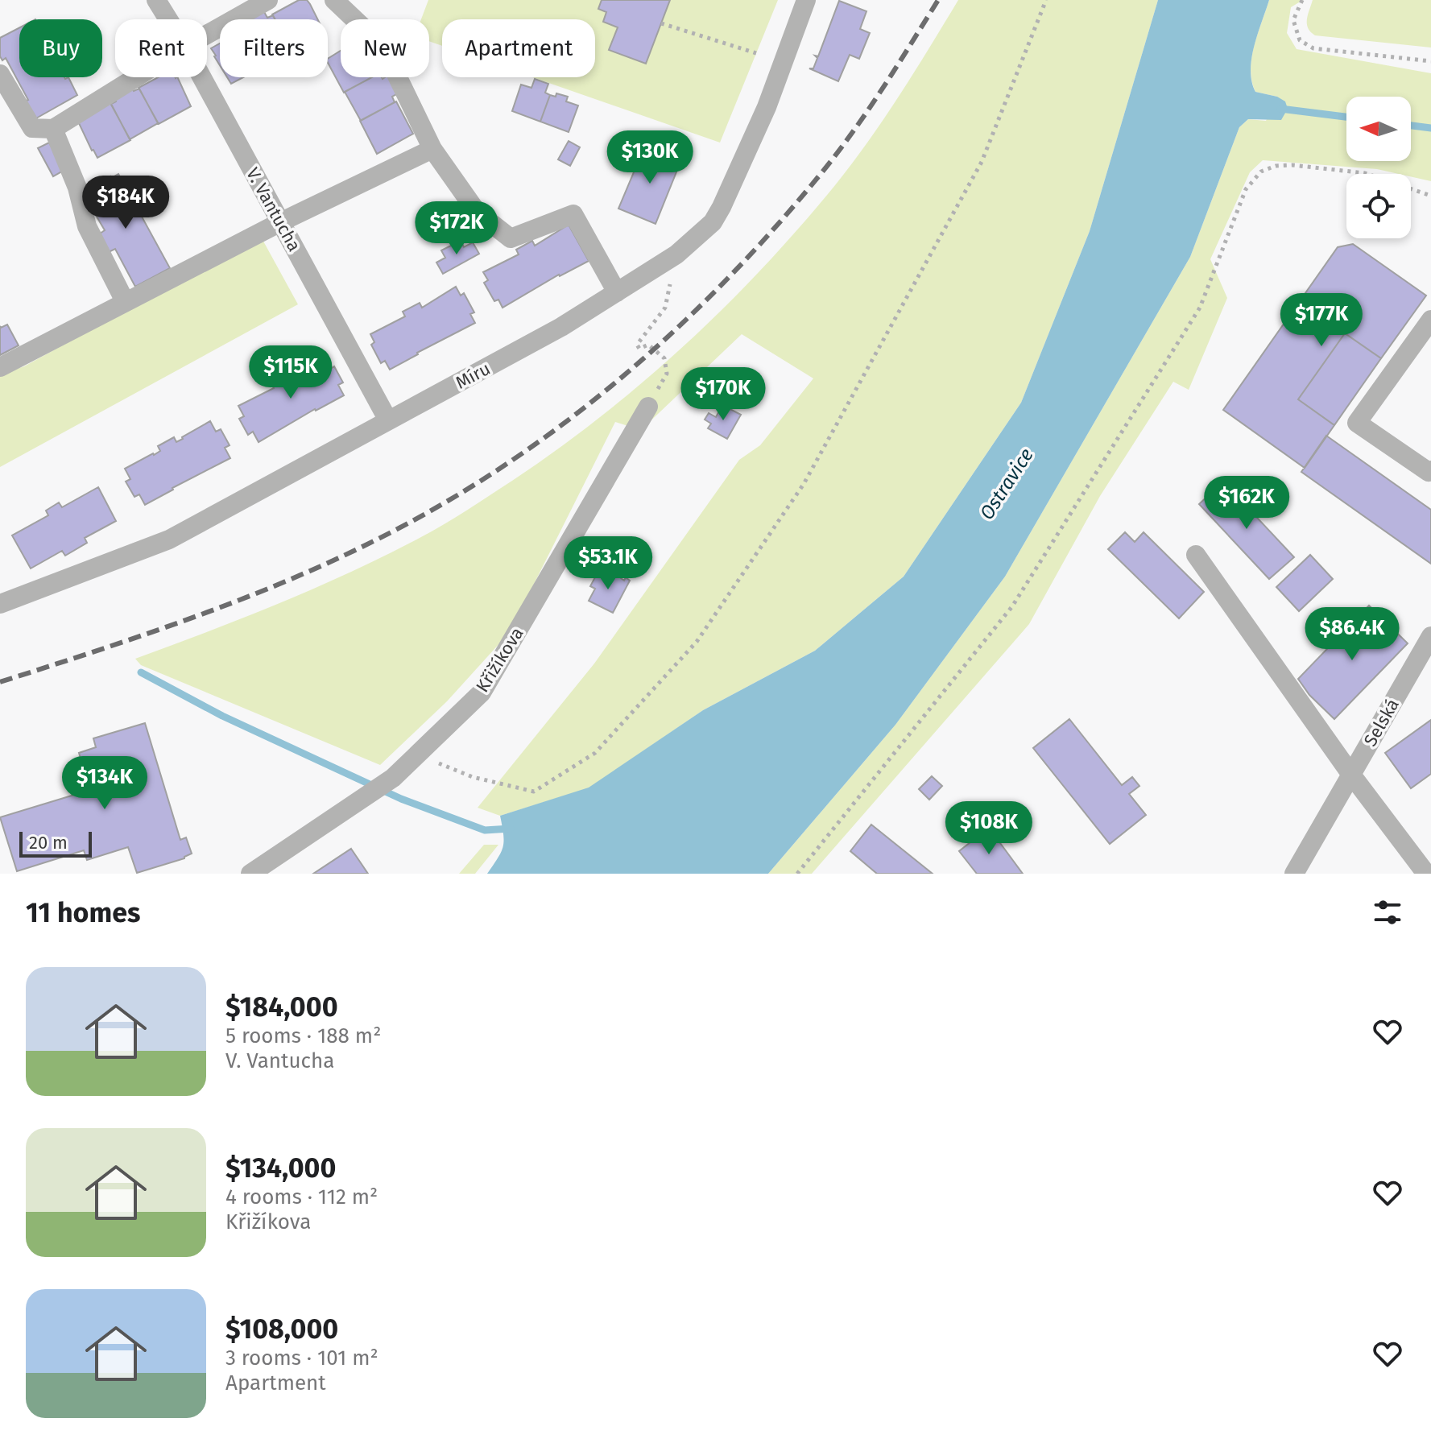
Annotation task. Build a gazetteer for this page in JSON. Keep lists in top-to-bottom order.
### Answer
{
  "streets": {
    "street": [
      "V. Vantucha",
      "Míru",
      "Křižíkova",
      "Selská"
    ]
  },
  "crossings": [
    ["V. Vantucha", "Míru"]
  ],
  "water": ["Ostravice"],
  "scale_bar": "20 m",
  "north": "left",
  "page": {
    "chip": [
      "Buy",
      "Rent",
      "Filters",
      "New",
      "Apartment"
    ],
    "price": [
      "$130K",
      "$184K",
      "$172K",
      "$177K",
      "$115K",
      "$170K",
      "$162K",
      "$53.1K",
      "$86.4K",
      "$134K",
      "$108K"
    ],
    "scale": "20 m",
    "heading": "11 homes",
    "list": [
      {
        "name": "$184,000",
        "note": "5 rooms · 188 m² · V. Vantucha"
      },
      {
        "name": "$134,000",
        "note": "4 rooms · 112 m² · Křižíkova"
      },
      {
        "name": "$108,000",
        "note": "3 rooms · 101 m² · Apartment"
      }
    ]
  }
}
